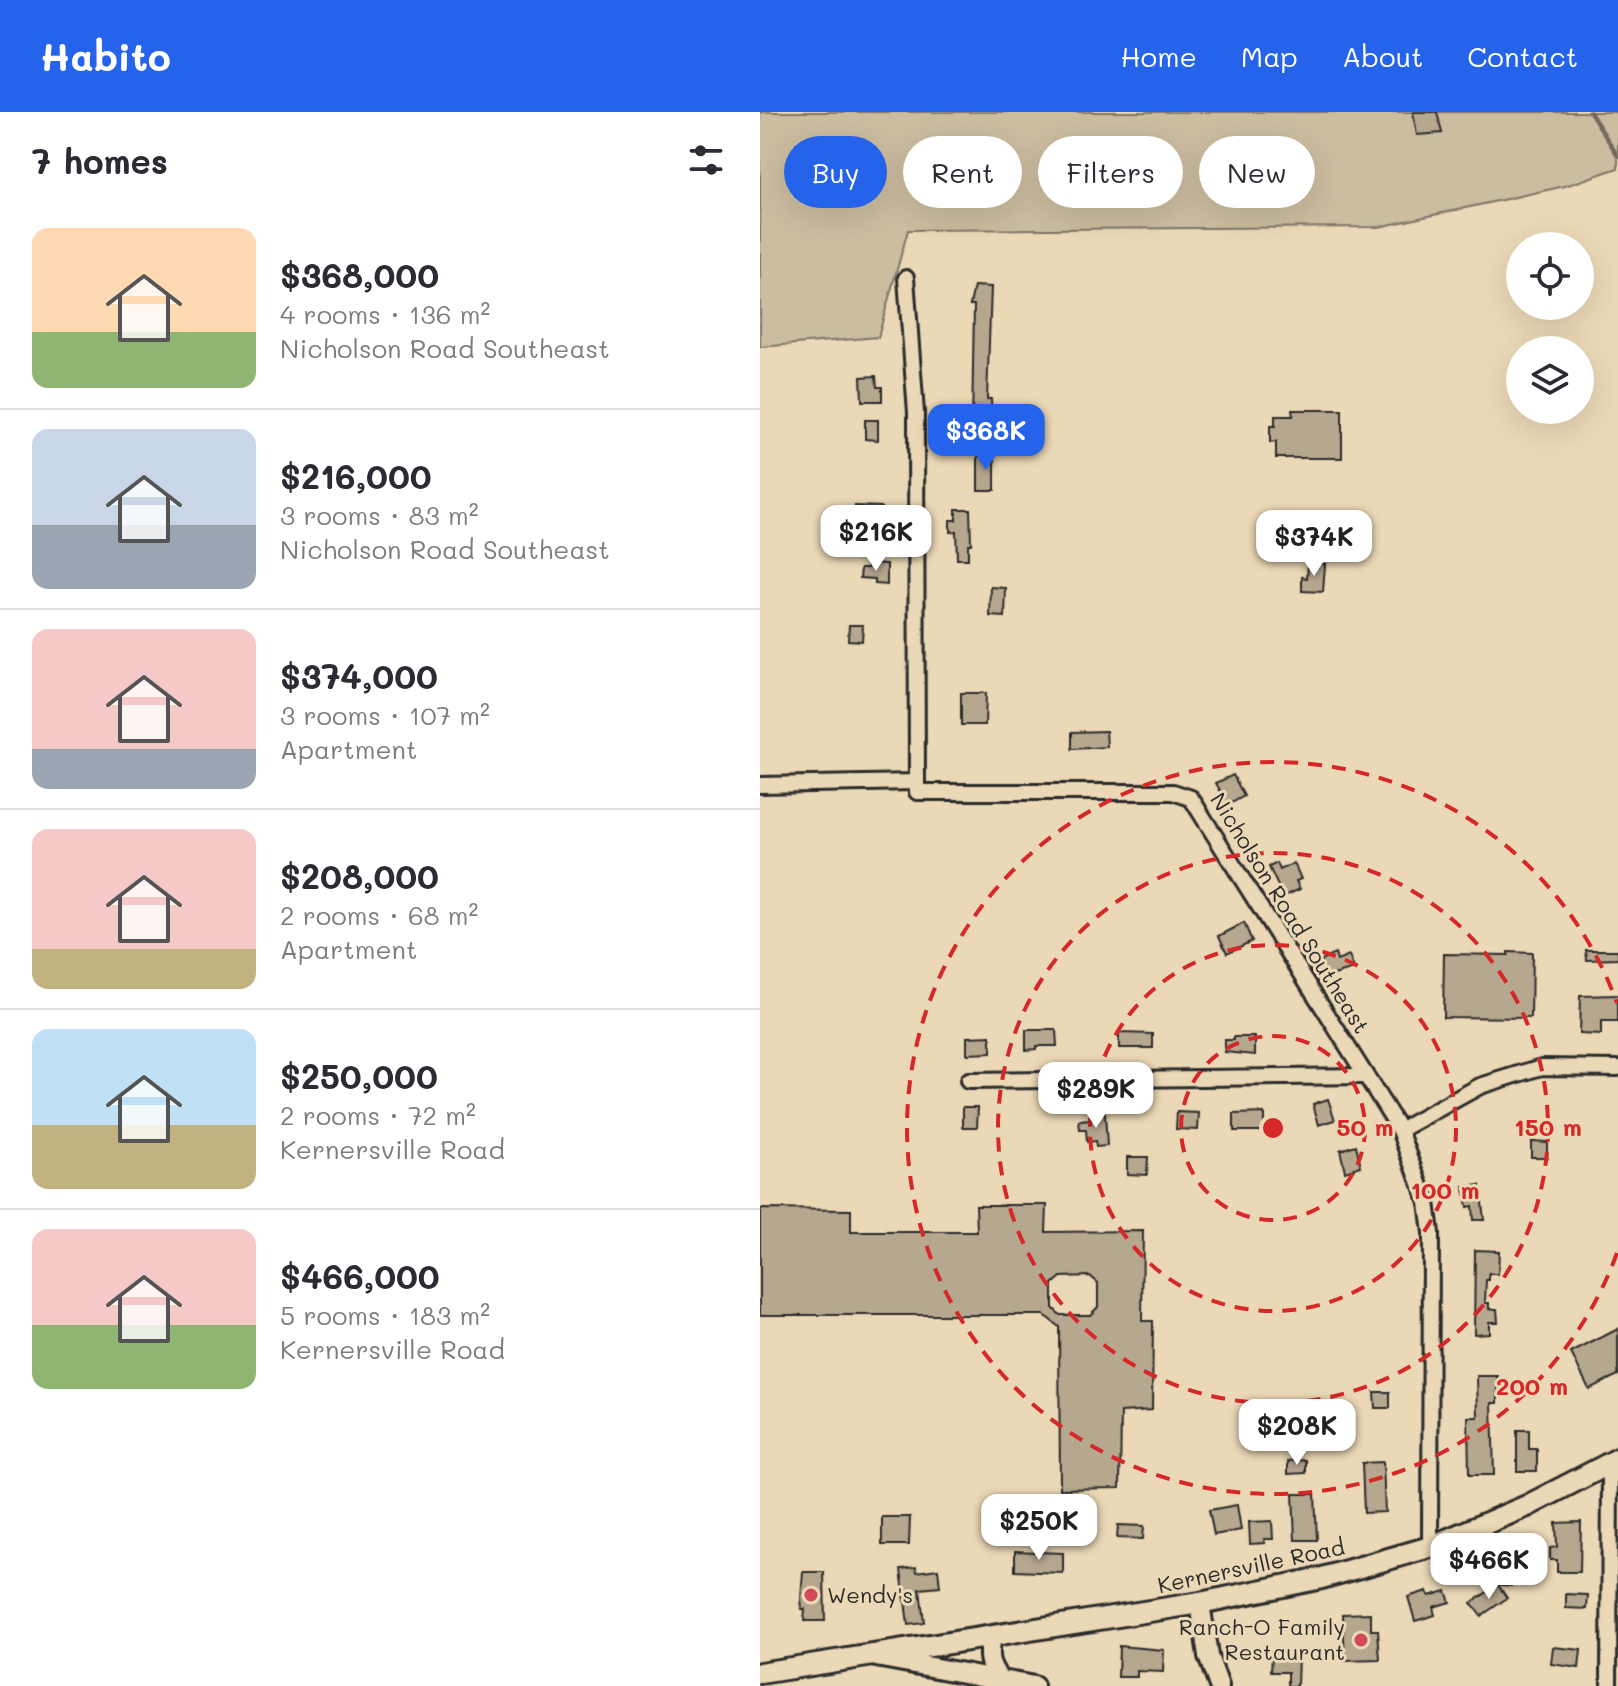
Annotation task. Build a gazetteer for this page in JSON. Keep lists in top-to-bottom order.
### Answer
{
  "streets": {
    "main road": ["Kernersville Road"],
    "street": ["Nicholson Road Southeast"]
  },
  "crossings": [
    ["Nicholson Road Southeast", "Kernersville Road"]
  ],
  "places": ["Wendy's", "Ranch-O Family Restaurant"],
  "page": {
    "header": "Habito",
    "nav": [
      "Home",
      "Map",
      "About",
      "Contact"
    ],
    "heading": "7 homes",
    "chip": [
      "Buy",
      "Rent",
      "Filters",
      "New"
    ],
    "list": [
      {
        "name": "$368,000",
        "note": "4 rooms · 136 m² · Nicholson Road Southeast"
      },
      {
        "name": "$216,000",
        "note": "3 rooms · 83 m² · Nicholson Road Southeast"
      },
      {
        "name": "$374,000",
        "note": "3 rooms · 107 m² · Apartment"
      },
      {
        "name": "$208,000",
        "note": "2 rooms · 68 m² · Apartment"
      },
      {
        "name": "$250,000",
        "note": "2 rooms · 72 m² · Kernersville Road"
      },
      {
        "name": "$466,000",
        "note": "5 rooms · 183 m² · Kernersville Road"
      }
    ],
    "price": [
      "$368K",
      "$216K",
      "$374K",
      "$289K",
      "$208K",
      "$250K",
      "$466K"
    ]
  },
  "rings": [
    "50 m",
    "150 m",
    "100 m",
    "200 m"
  ]
}
